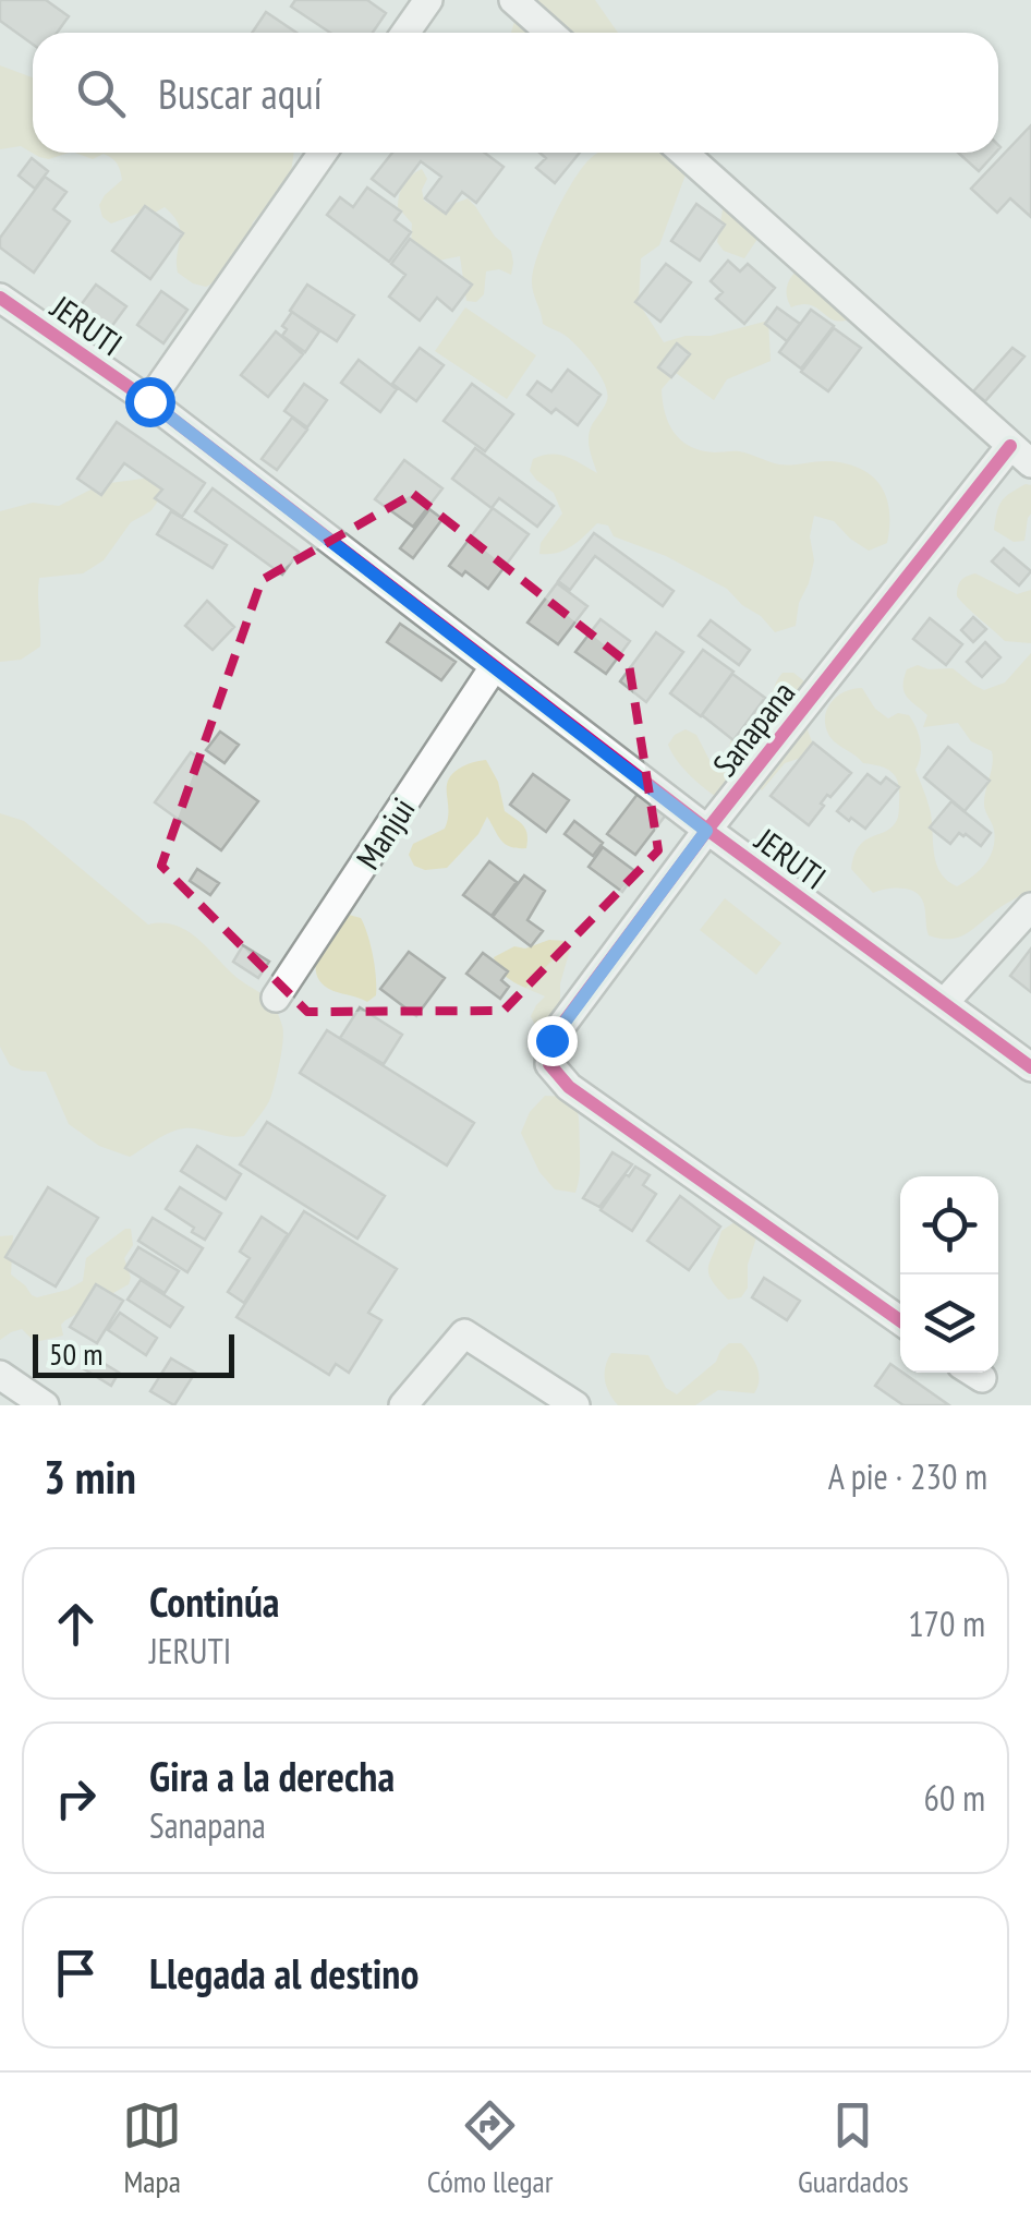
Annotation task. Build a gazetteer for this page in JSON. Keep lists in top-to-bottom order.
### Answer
{
  "streets": {
    "street": ["JERUTI", "Sanapana", "Manjui"]
  },
  "crossings": [
    ["JERUTI", "Sanapana"],
    ["JERUTI", "Manjui"]
  ],
  "scale_bar": "50 m",
  "page": {
    "search": "Buscar aquí",
    "scale": "50 m",
    "heading": ["3 min", "A pie · 230 m"],
    "list": [
      ["Continúa", "JERUTI", "170 m"],
      ["Gira a la derecha", "Sanapana", "60 m"],
      "Llegada al destino"
    ],
    "nav": ["Mapa", "Cómo llegar", "Guardados"]
  }
}
